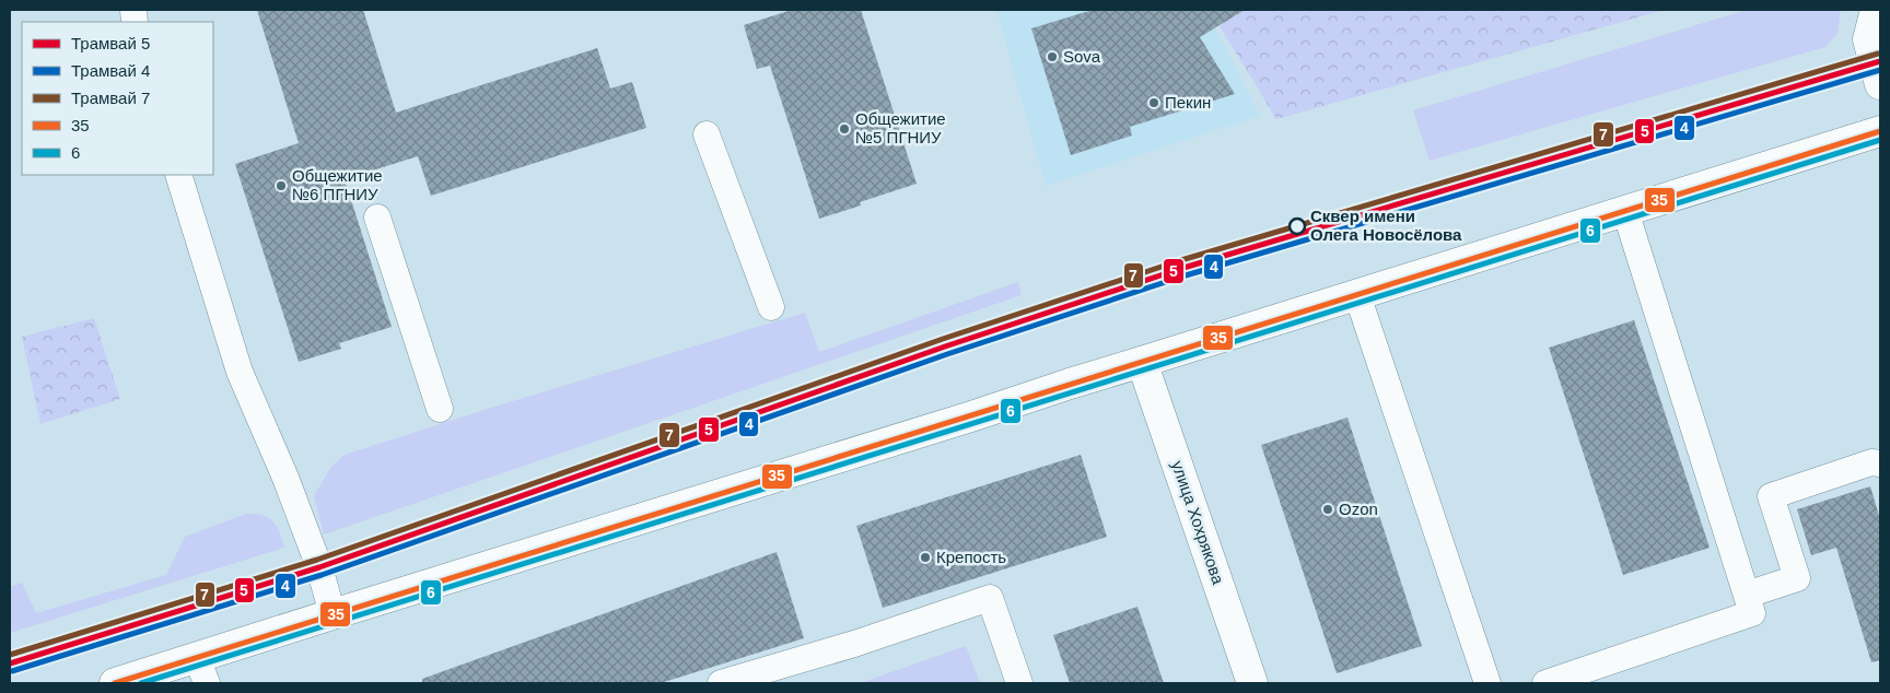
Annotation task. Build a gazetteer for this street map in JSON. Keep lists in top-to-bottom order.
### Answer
{
  "streets": {
    "street": ["улица Хохрякова"]
  },
  "places": [
    "Sova",
    "Пекин",
    "Общежитие №5 ПГНИУ",
    "Общежитие №6 ПГНИУ",
    "Сквер имени Олега Новосёлова",
    "Ozon",
    "Крепость"
  ],
  "lines": [
    "tram line 7",
    "tram line 5",
    "tram line 4",
    "transit line 35",
    "transit line 6"
  ],
  "legend": [
    "Трамвай 5",
    "Трамвай 4",
    "Трамвай 7",
    "35",
    "6"
  ]
}
